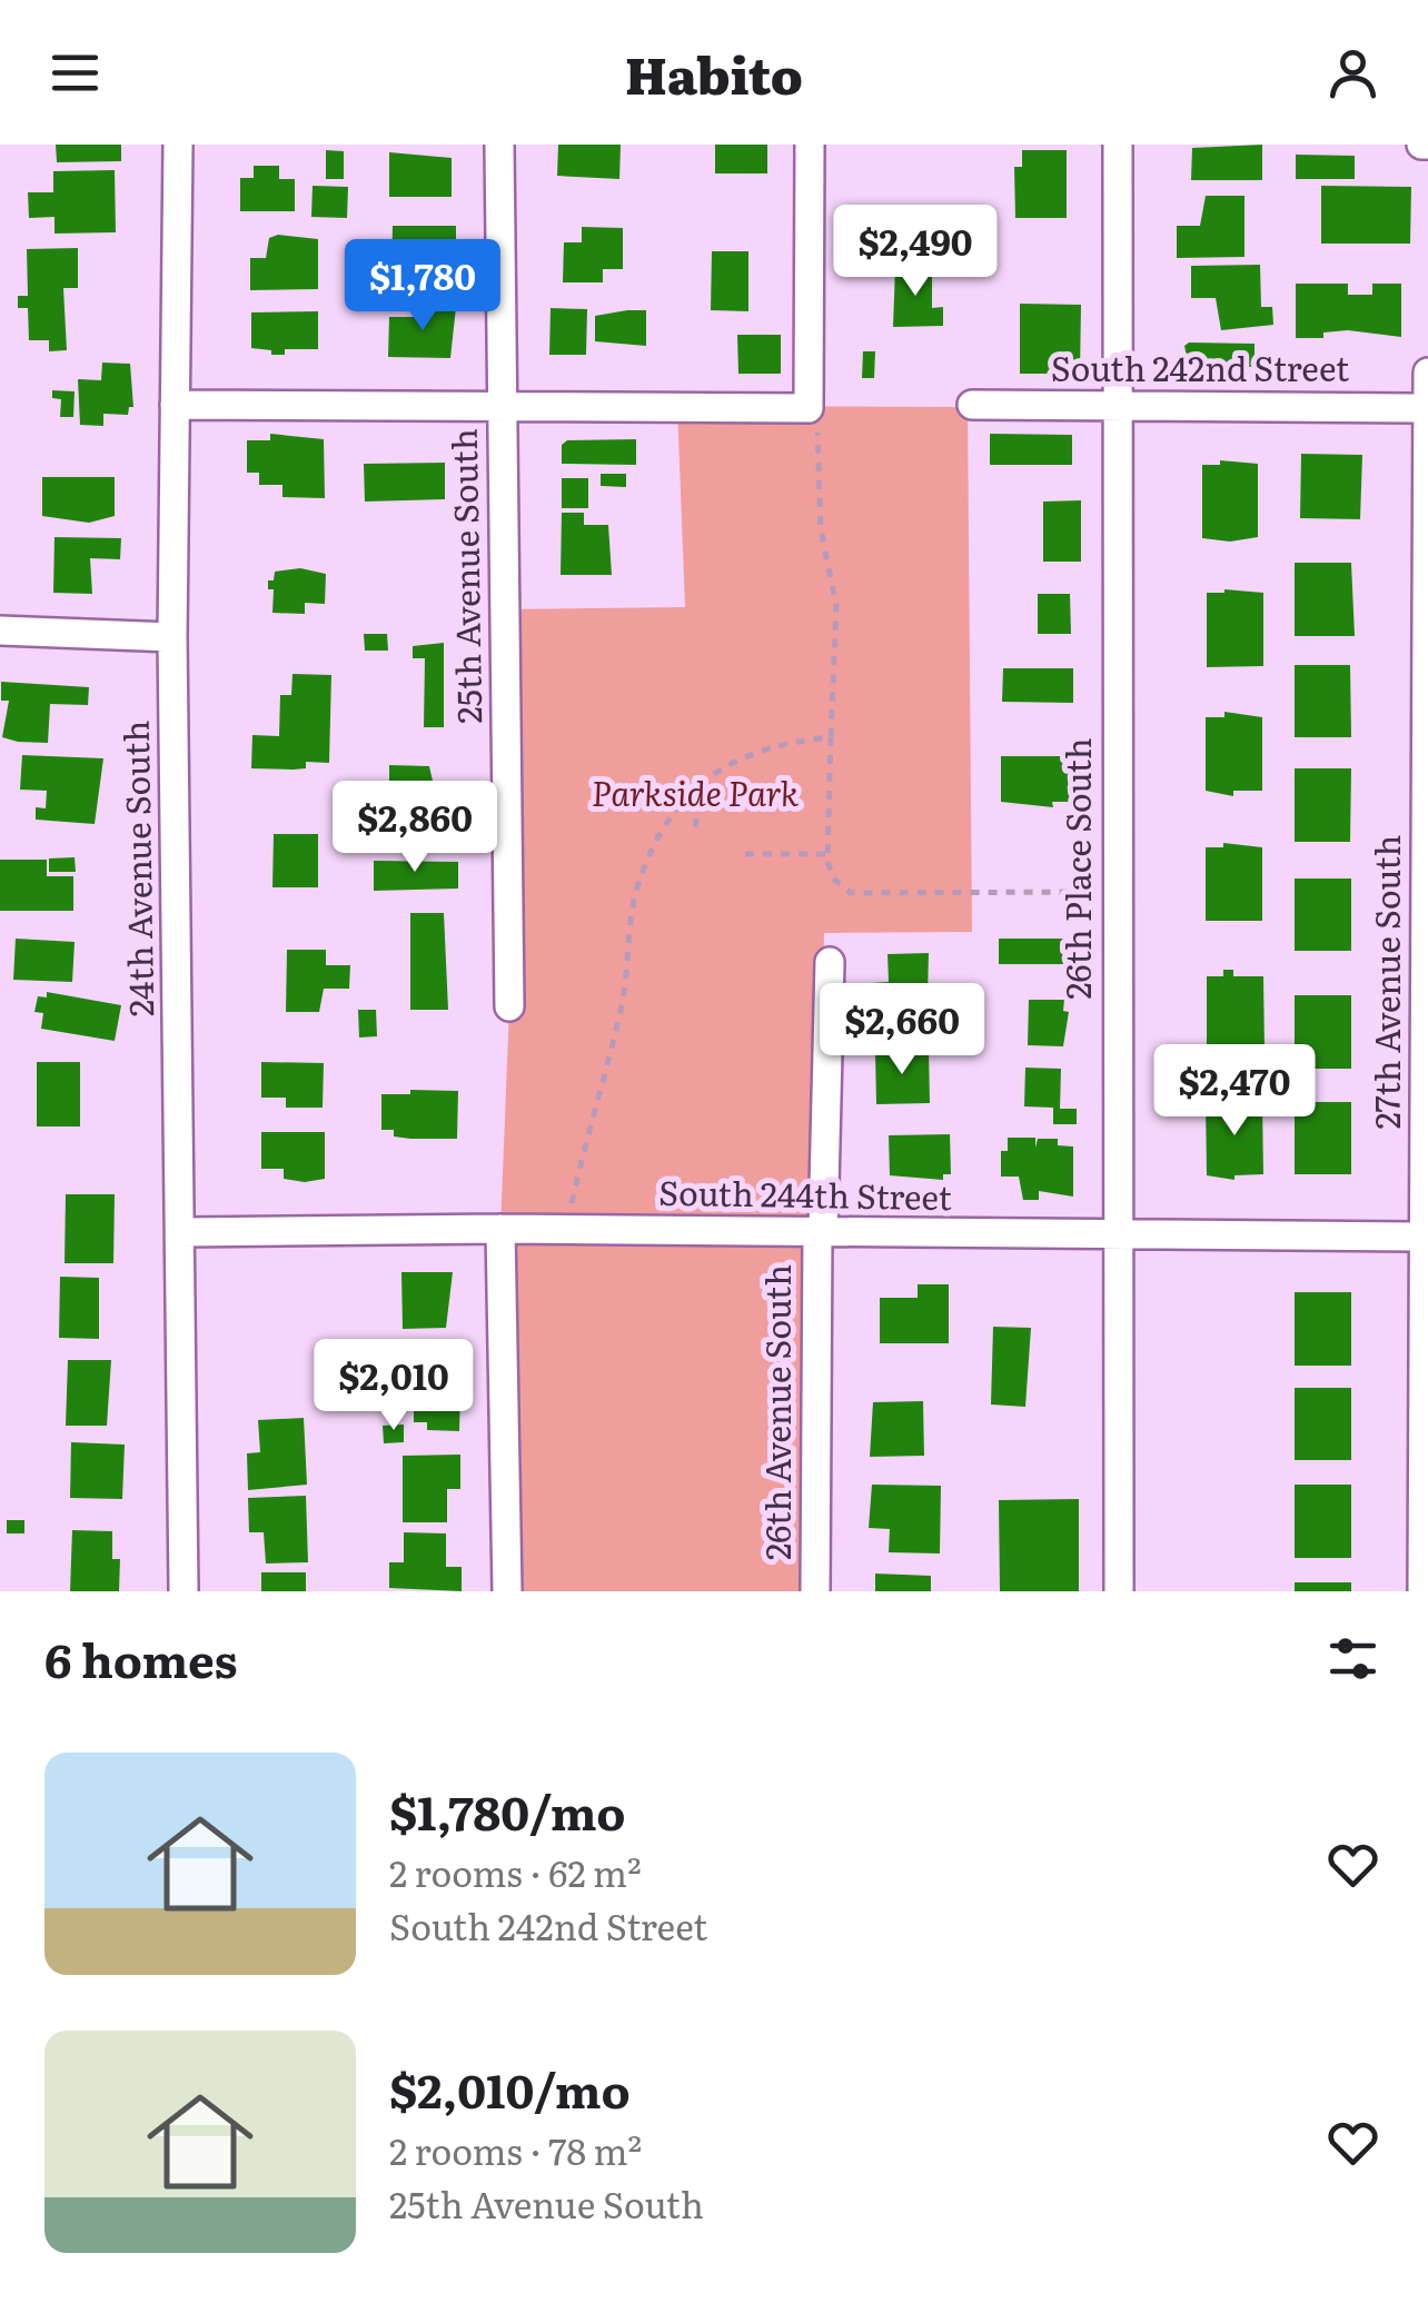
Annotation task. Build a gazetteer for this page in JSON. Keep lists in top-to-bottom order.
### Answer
{
  "streets": {
    "street": [
      "South 242nd Street",
      "25th Avenue South",
      "24th Avenue South",
      "26th Place South",
      "27th Avenue South",
      "South 244th Street",
      "26th Avenue South"
    ]
  },
  "crossings": [
    ["South 242nd Street", "26th Place South"],
    ["South 242nd Street", "27th Avenue South"],
    ["24th Avenue South", "South 244th Street"],
    ["26th Place South", "South 244th Street"],
    ["27th Avenue South", "South 244th Street"],
    ["South 244th Street", "26th Avenue South"]
  ],
  "parks": ["Parkside Park"],
  "page": {
    "header": "Habito",
    "price": [
      "$2,490",
      "$1,780",
      "$2,860",
      "$2,660",
      "$2,470",
      "$2,010"
    ],
    "heading": "6 homes",
    "list": [
      {
        "name": "$1,780/mo",
        "note": "2 rooms · 62 m² · South 242nd Street"
      },
      {
        "name": "$2,010/mo",
        "note": "2 rooms · 78 m² · 25th Avenue South"
      }
    ]
  }
}
